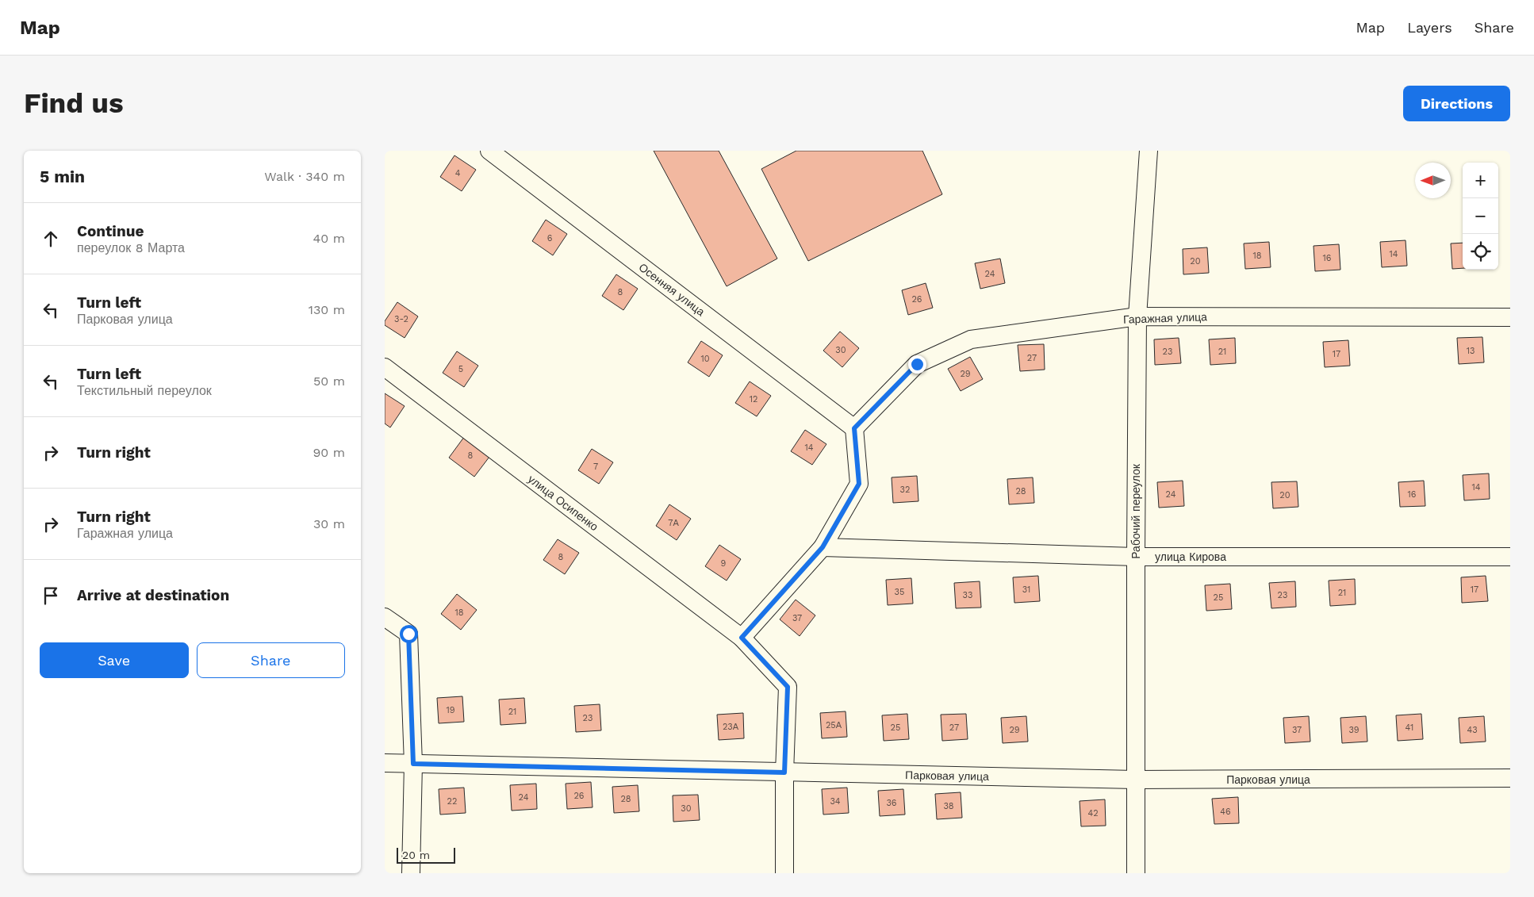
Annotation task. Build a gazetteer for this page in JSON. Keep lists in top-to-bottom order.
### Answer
{
  "streets": {
    "street": [
      "Осенняя улица",
      "Гаражная улица",
      "улица Осипенко",
      "Рабочий переулок",
      "улица Кирова",
      "Парковая улица"
    ]
  },
  "crossings": [
    ["Осенняя улица", "Гаражная улица"],
    ["Гаражная улица", "Рабочий переулок"],
    ["улица Осипенко", "Парковая улица"],
    ["Рабочий переулок", "улица Кирова"],
    ["Рабочий переулок", "Парковая улица"]
  ],
  "house_numbers": [
    "4",
    "6",
    "14",
    "18",
    "16",
    "20",
    "24",
    "8",
    "26",
    "3-2",
    "30",
    "13",
    "23",
    "21",
    "17",
    "27",
    "10",
    "5",
    "29",
    "12",
    "14",
    "8",
    "7",
    "14",
    "32",
    "28",
    "24",
    "16",
    "20",
    "7А",
    "8",
    "9",
    "31",
    "17",
    "35",
    "21",
    "33",
    "23",
    "25",
    "18",
    "37",
    "19",
    "21",
    "23",
    "25А",
    "23А",
    "25",
    "27",
    "41",
    "29",
    "37",
    "39",
    "43",
    "26",
    "24",
    "28",
    "22",
    "34",
    "36",
    "38",
    "30",
    "46",
    "42"
  ],
  "scale_bar": "20 m",
  "north": "left",
  "page": {
    "header": "Map",
    "nav": ["Map", "Layers", "Share"],
    "buttons": [
      "Directions",
      ["Save", "Share"]
    ],
    "title": "Find us",
    "heading": ["5 min", "Walk · 340 m"],
    "map_buttons": ["+", "−"],
    "list": [
      ["Continue", "переулок 8 Марта", "40 m"],
      ["Turn left", "Парковая улица", "130 m"],
      ["Turn left", "Текстильный переулок", "50 m"],
      ["Turn right", "90 m"],
      ["Turn right", "Гаражная улица", "30 m"],
      "Arrive at destination"
    ],
    "scale": "20 m"
  }
}
